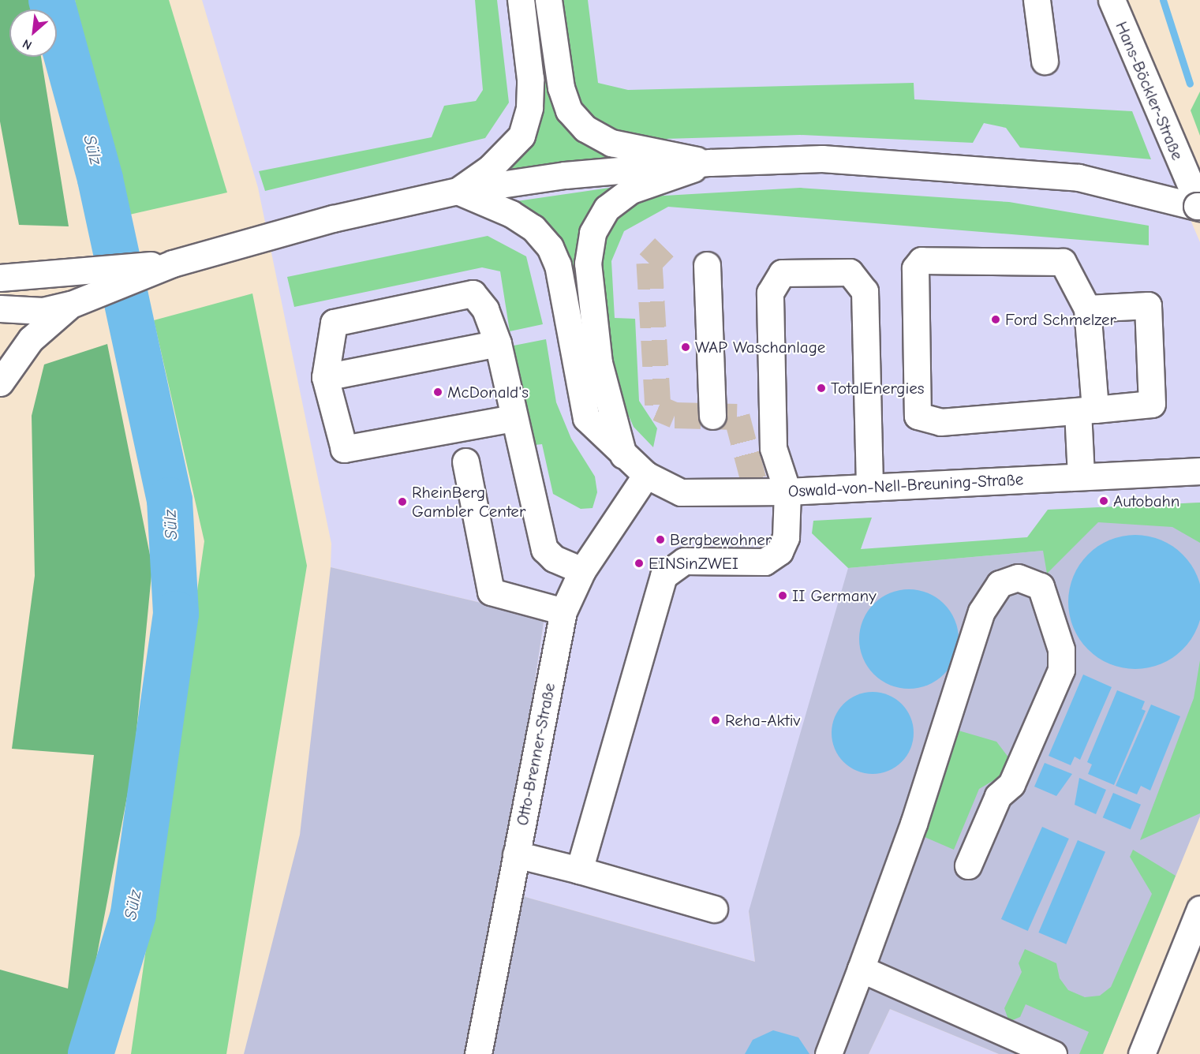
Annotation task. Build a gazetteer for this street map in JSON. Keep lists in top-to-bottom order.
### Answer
{
  "streets": {
    "main road": ["Hans-Böckler-Straße", "Oswald-von-Nell-Breuning-Straße", "Otto-Brenner-Straße"]
  },
  "crossings": [
    ["Oswald-von-Nell-Breuning-Straße", "Otto-Brenner-Straße"]
  ],
  "water": ["Sülz"],
  "places": [
    "Ford Schmelzer",
    "WAP Waschanlage",
    "TotalEnergies",
    "McDonald's",
    "Autobahn",
    "RheinBerg Gambler Center",
    "Bergbewohner",
    "EINSinZWEI",
    "II Germany",
    "Reha-Aktiv"
  ],
  "north": "bottom left"
}
